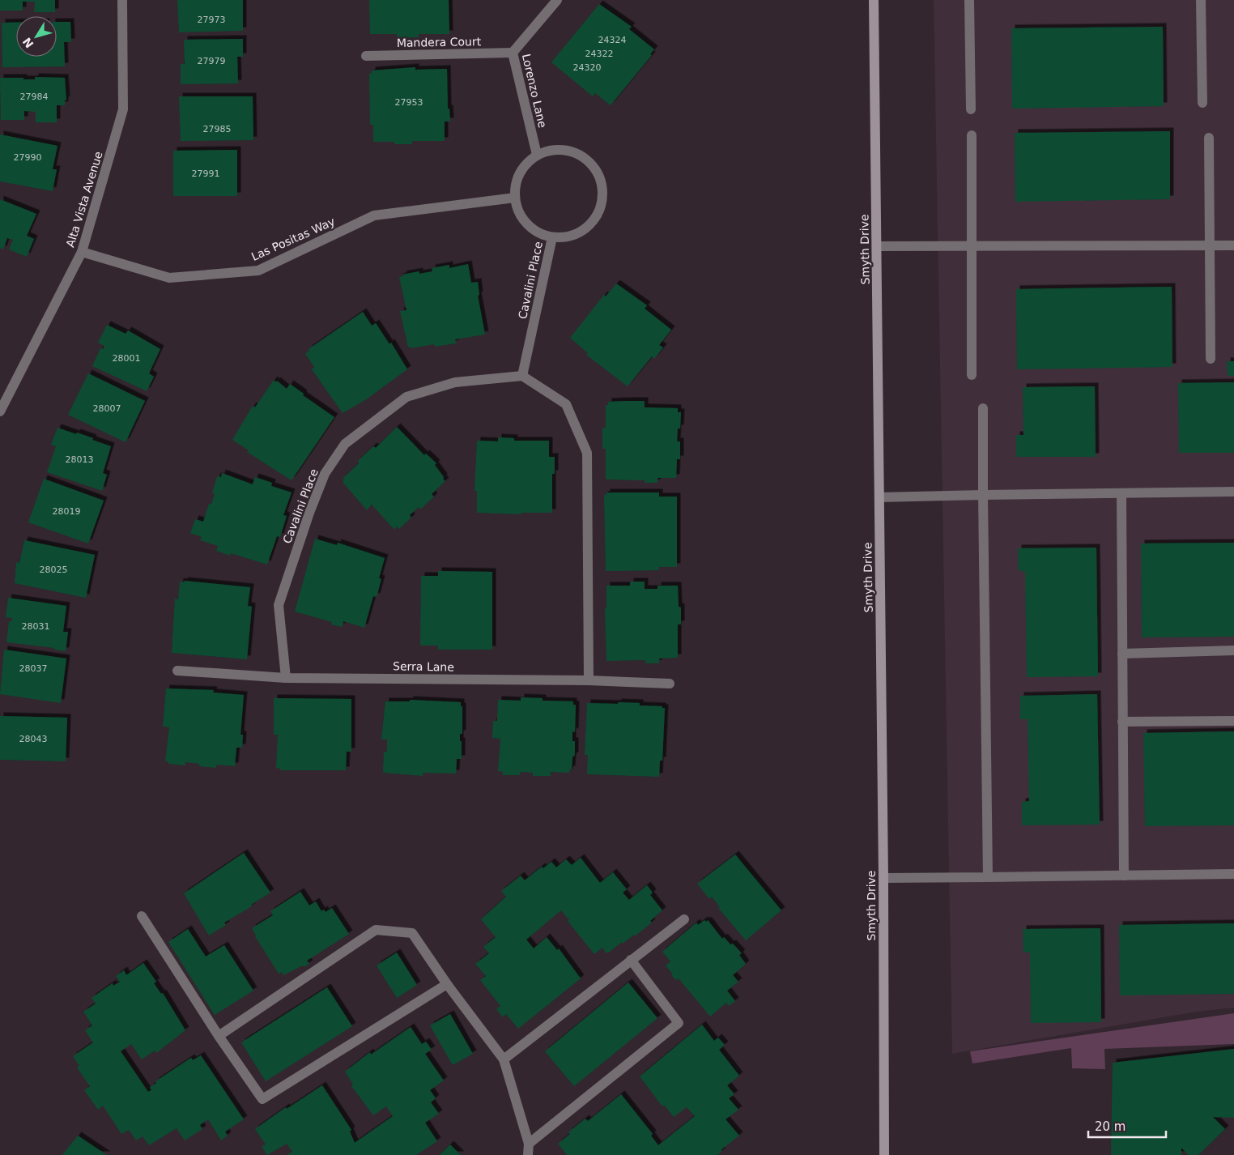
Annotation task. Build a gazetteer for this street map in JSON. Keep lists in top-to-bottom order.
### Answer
{
  "streets": {
    "street": [
      "Mandera Court",
      "Lorenzo Lane",
      "Alta Vista Avenue",
      "Las Positas Way",
      "Smyth Drive",
      "Cavalini Place",
      "Serra Lane"
    ]
  },
  "crossings": [
    ["Mandera Court", "Lorenzo Lane"],
    ["Lorenzo Lane", "Las Positas Way"],
    ["Lorenzo Lane", "Cavalini Place"],
    ["Alta Vista Avenue", "Las Positas Way"],
    ["Las Positas Way", "Cavalini Place"],
    ["Cavalini Place", "Serra Lane"]
  ],
  "house_numbers": [
    "27973",
    "24324",
    "24322",
    "27979",
    "24320",
    "27984",
    "27953",
    "27985",
    "27990",
    "27991",
    "28001",
    "28007",
    "28013",
    "28019",
    "28025",
    "28031",
    "28037",
    "28043"
  ],
  "scale_bar": "20 m",
  "north": "bottom left"
}
